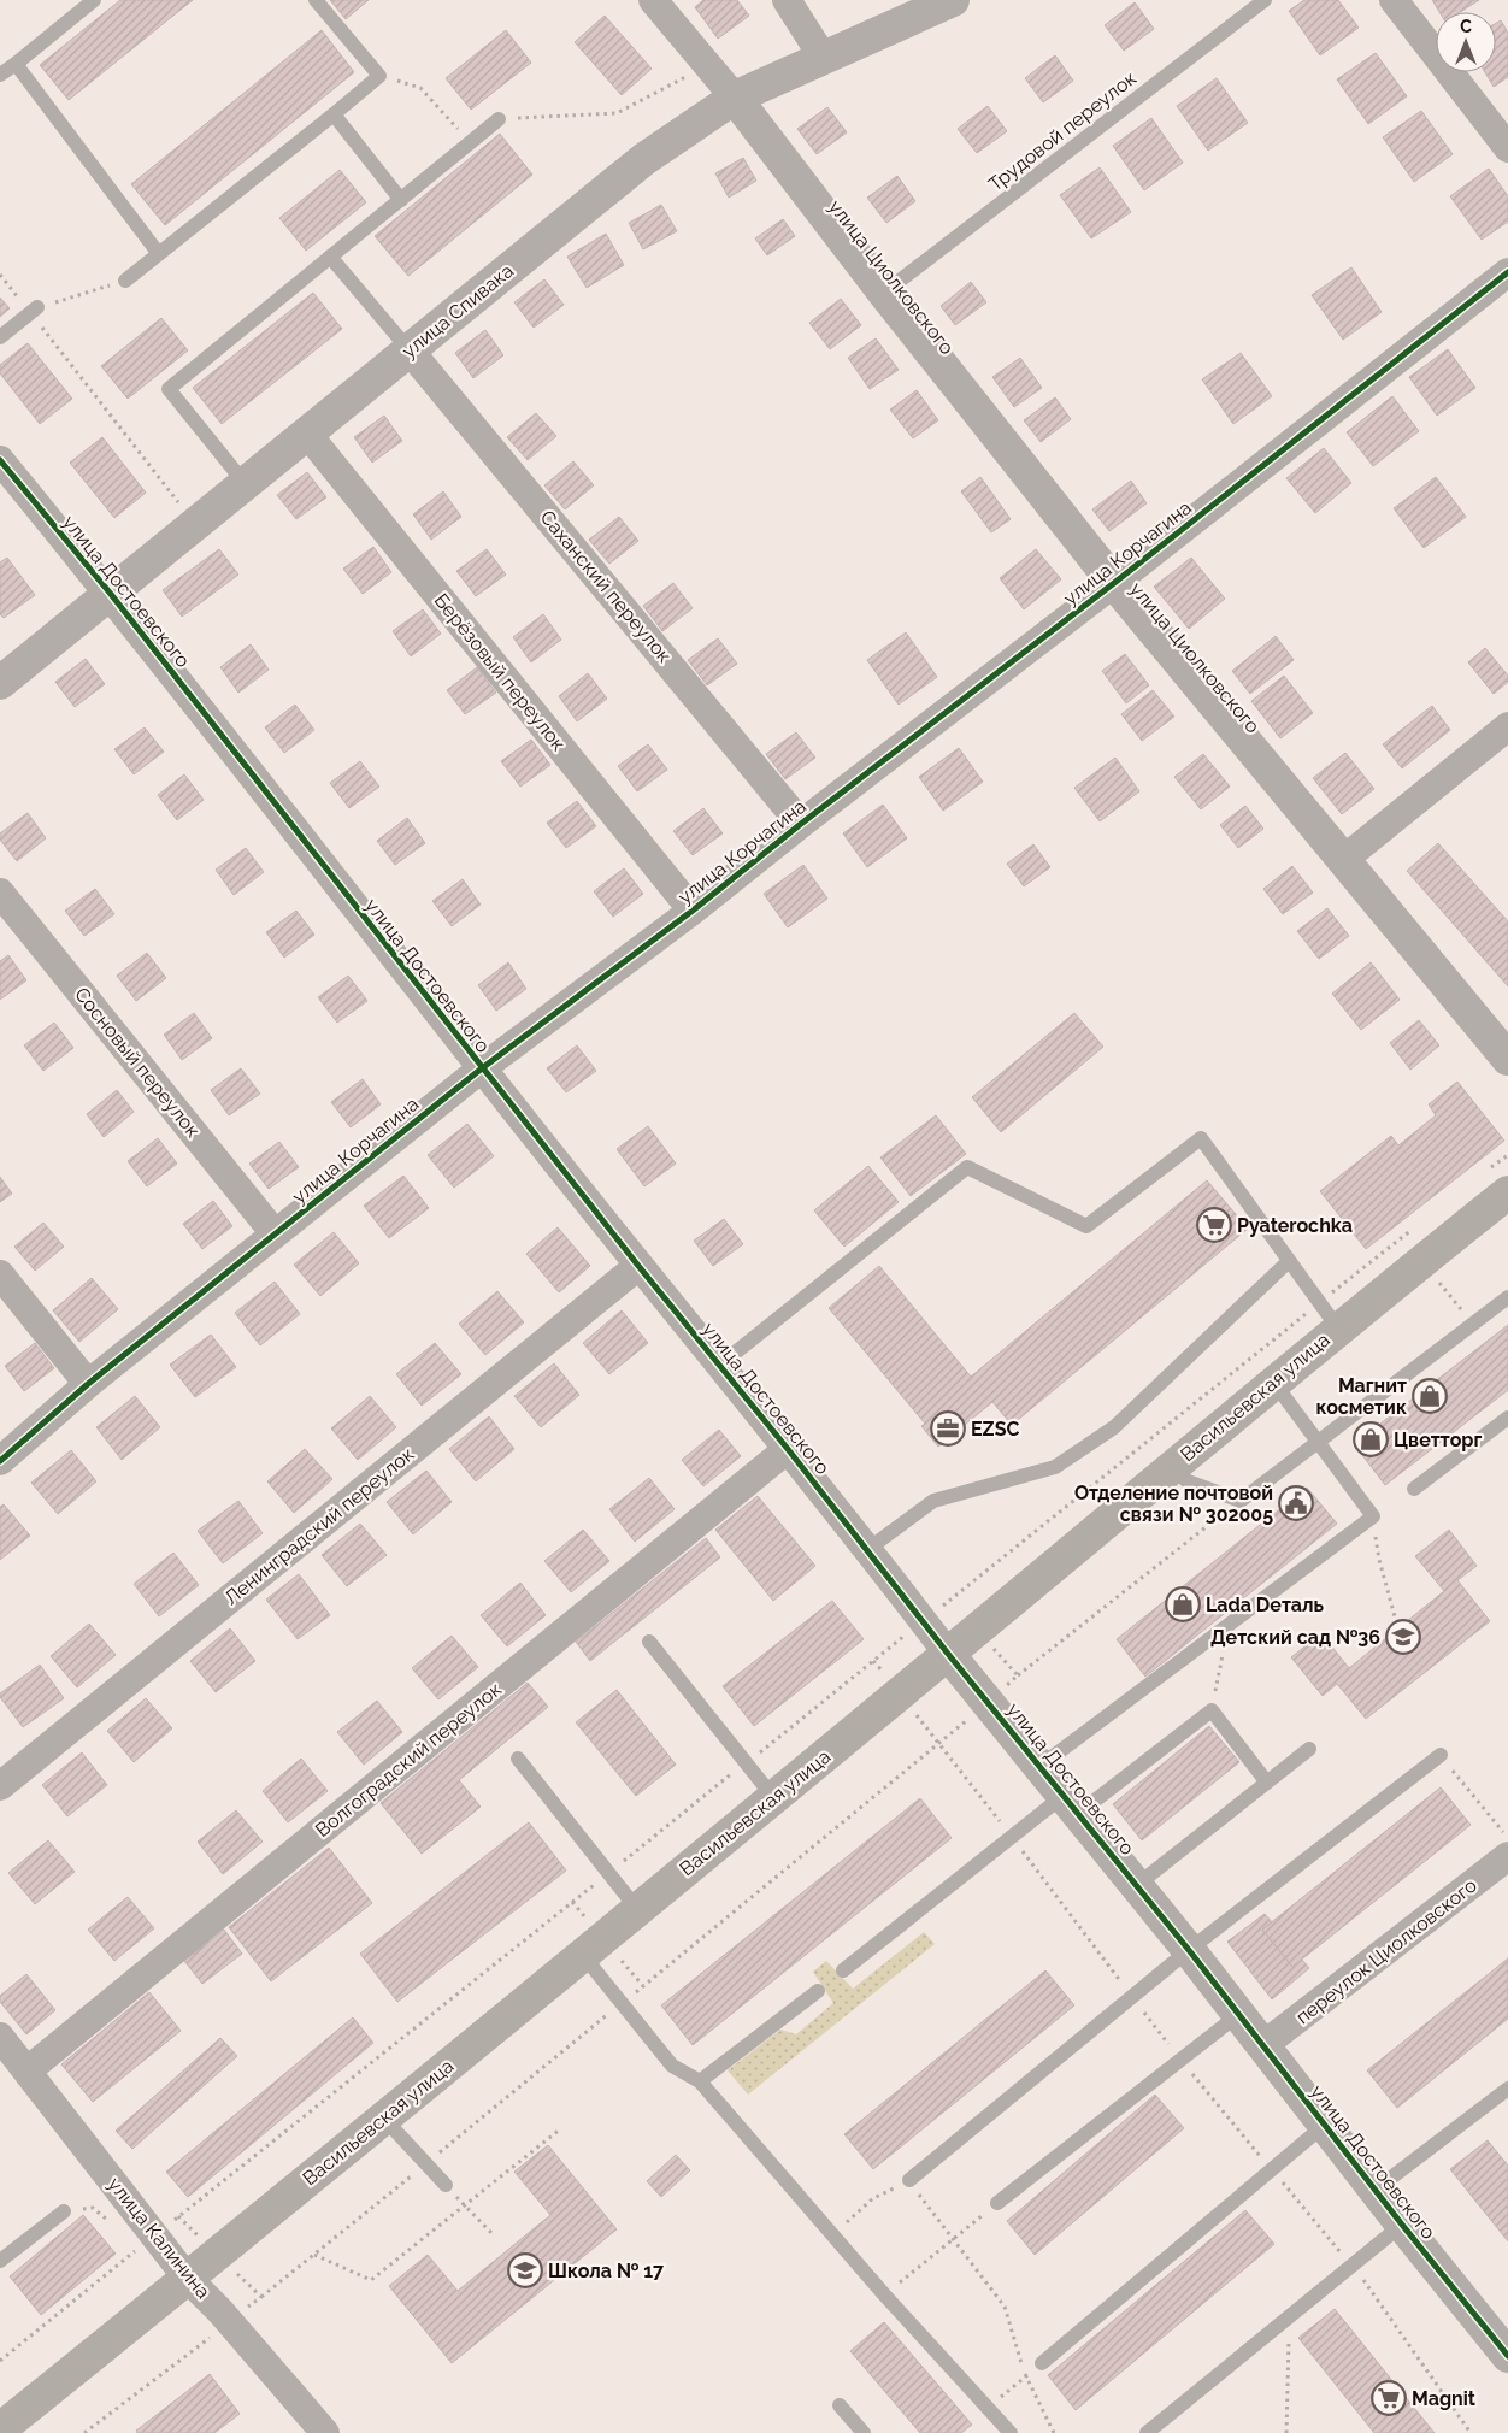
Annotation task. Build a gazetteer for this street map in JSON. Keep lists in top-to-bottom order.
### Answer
{
  "streets": {
    "main road": ["Васильевская улица"],
    "street": [
      "улица Циолковского",
      "улица Спивака",
      "улица Корчагина",
      "Саханский переулок",
      "улица Достоевского",
      "Берёзовый переулок",
      "Сосновый переулок",
      "Ленинградский переулок",
      "Волгоградский переулок",
      "переулок Циолковского",
      "улица Калинина"
    ],
    "lane": ["Трудовой переулок"]
  },
  "crossings": [
    ["Трудовой переулок", "улица Циолковского"],
    ["улица Циолковского", "улица Спивака"],
    ["улица Циолковского", "улица Корчагина"],
    ["улица Спивака", "Саханский переулок"],
    ["улица Спивака", "улица Достоевского"],
    ["улица Спивака", "Берёзовый переулок"],
    ["улица Корчагина", "Саханский переулок"],
    ["улица Корчагина", "улица Достоевского"],
    ["улица Корчагина", "Берёзовый переулок"],
    ["улица Корчагина", "Сосновый переулок"],
    ["улица Достоевского", "Васильевская улица"],
    ["улица Достоевского", "Ленинградский переулок"],
    ["улица Достоевского", "Волгоградский переулок"],
    ["улица Достоевского", "переулок Циолковского"],
    ["Васильевская улица", "улица Калинина"],
    ["Волгоградский переулок", "улица Калинина"]
  ],
  "places": {
    "supermarket": ["Pyaterochka", "Magnit"],
    "shop": ["Магнит косметик", "Цветторг", "Lada Dеталь"],
    "office": ["EZSC"],
    "public building": ["Отделение почтовой связи № 302005"],
    "school or university": ["Детский сад №36", "Школа № 17"]
  },
  "north": "top"
}
